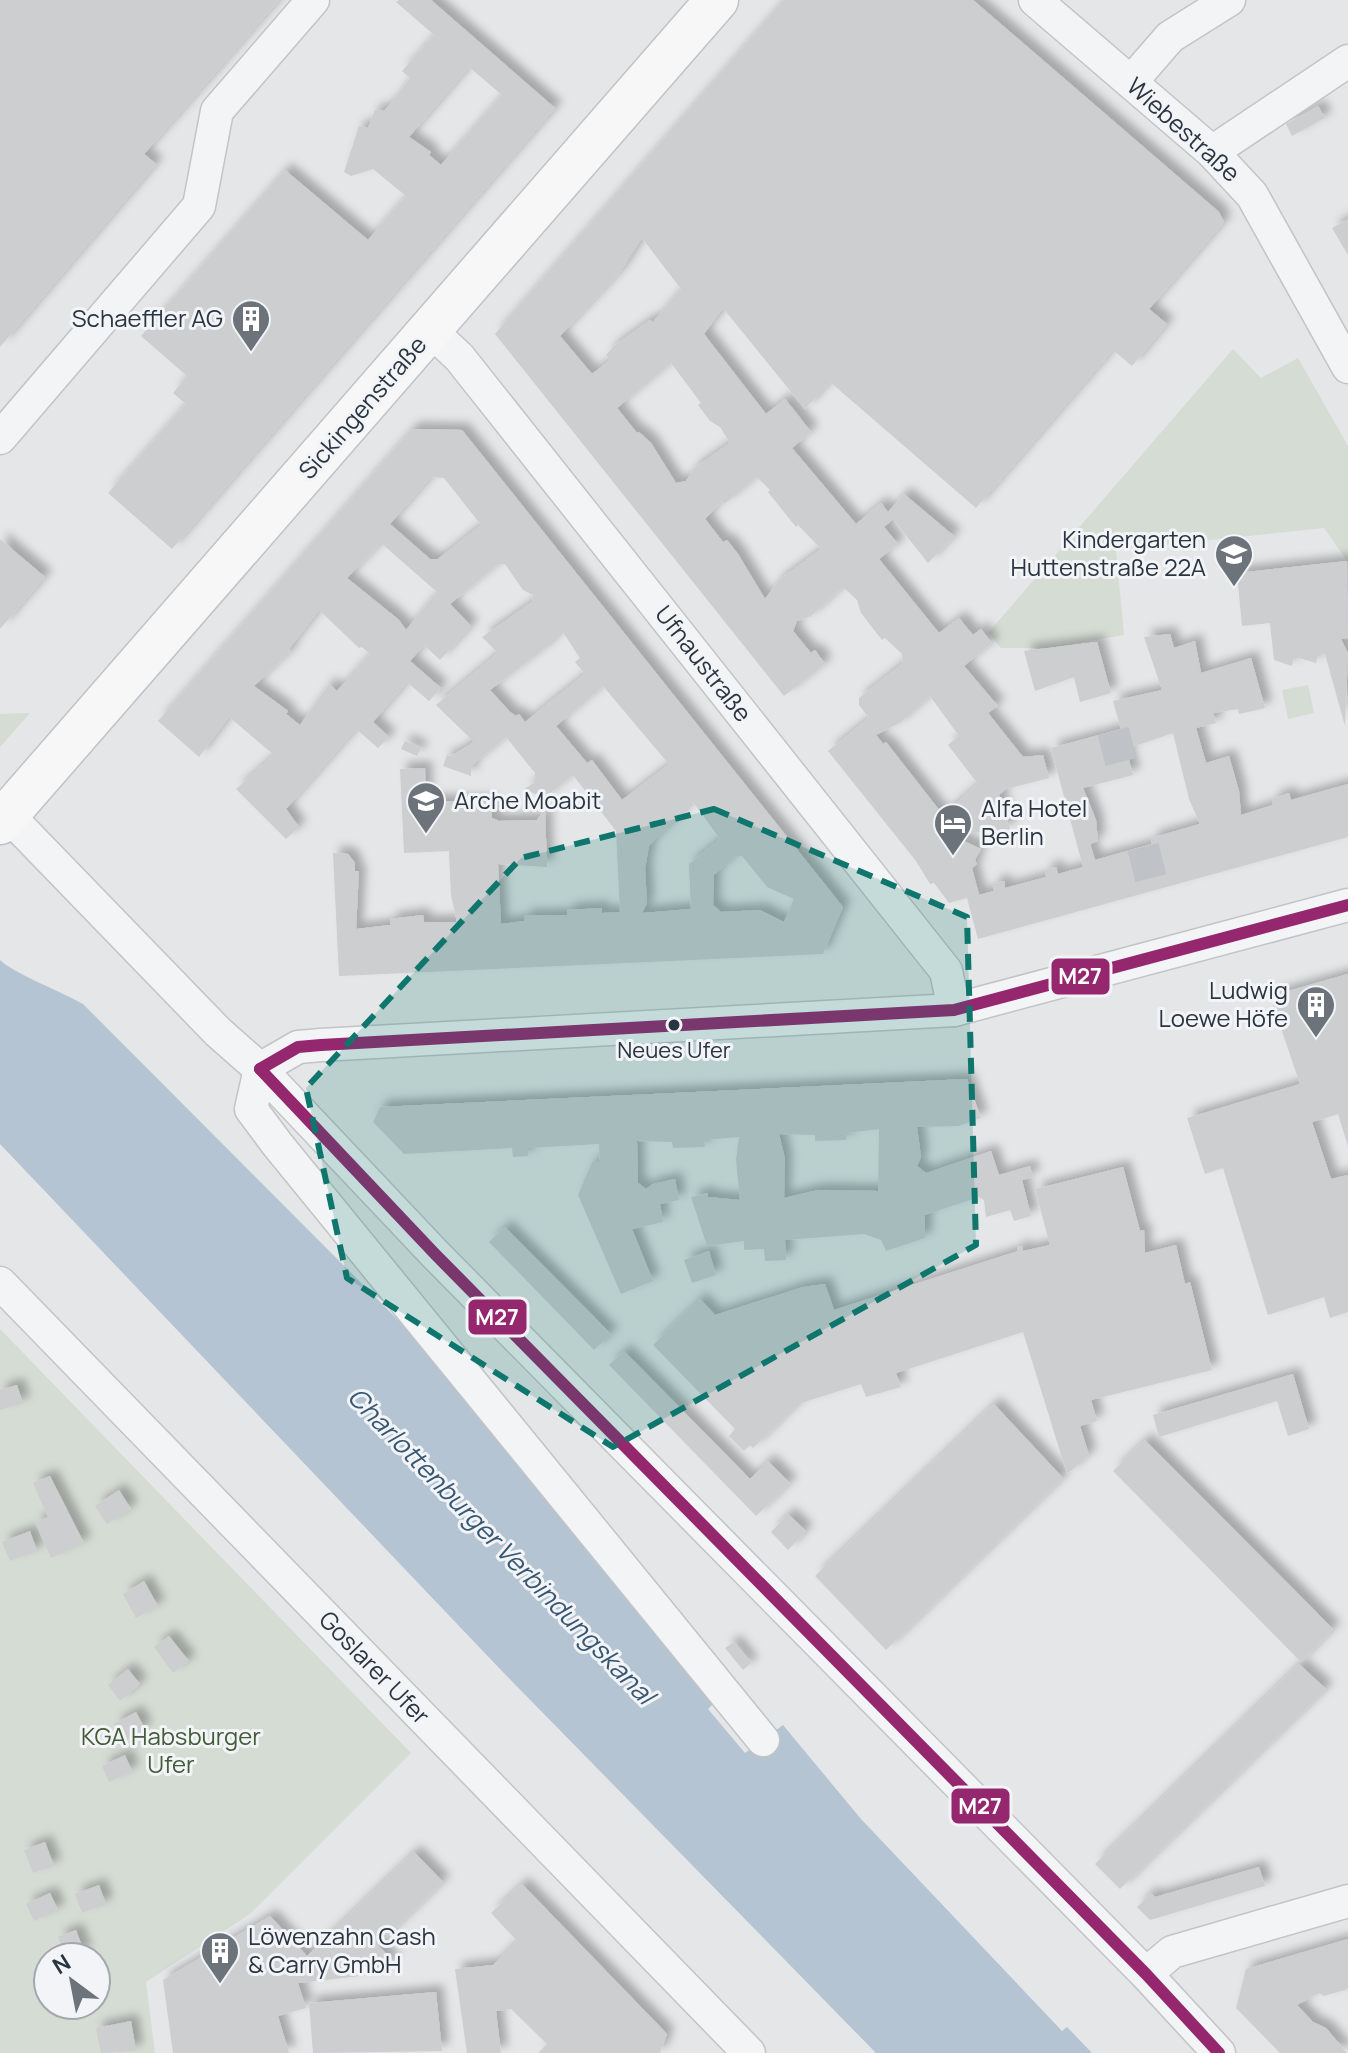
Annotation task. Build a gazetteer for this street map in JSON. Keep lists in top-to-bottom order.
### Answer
{
  "streets": {
    "main road": ["Sickingenstraße"],
    "street": ["Wiebestraße", "Ufnaustraße", "Goslarer Ufer"]
  },
  "crossings": [
    ["Sickingenstraße", "Ufnaustraße"]
  ],
  "water": ["Charlottenburger Verbindungskanal"],
  "parks": ["KGA Habsburger Ufer"],
  "places": {
    "building": ["Schaeffler AG", "Ludwig Loewe Höfe", "Löwenzahn Cash & Carry GmbH"],
    "school or university": ["Kindergarten Huttenstraße 22A", "Arche Moabit"],
    "hotel": ["Alfa Hotel Berlin"],
    "other": ["Neues Ufer"]
  },
  "lines": ["transit line M27"],
  "north": "top left"
}
